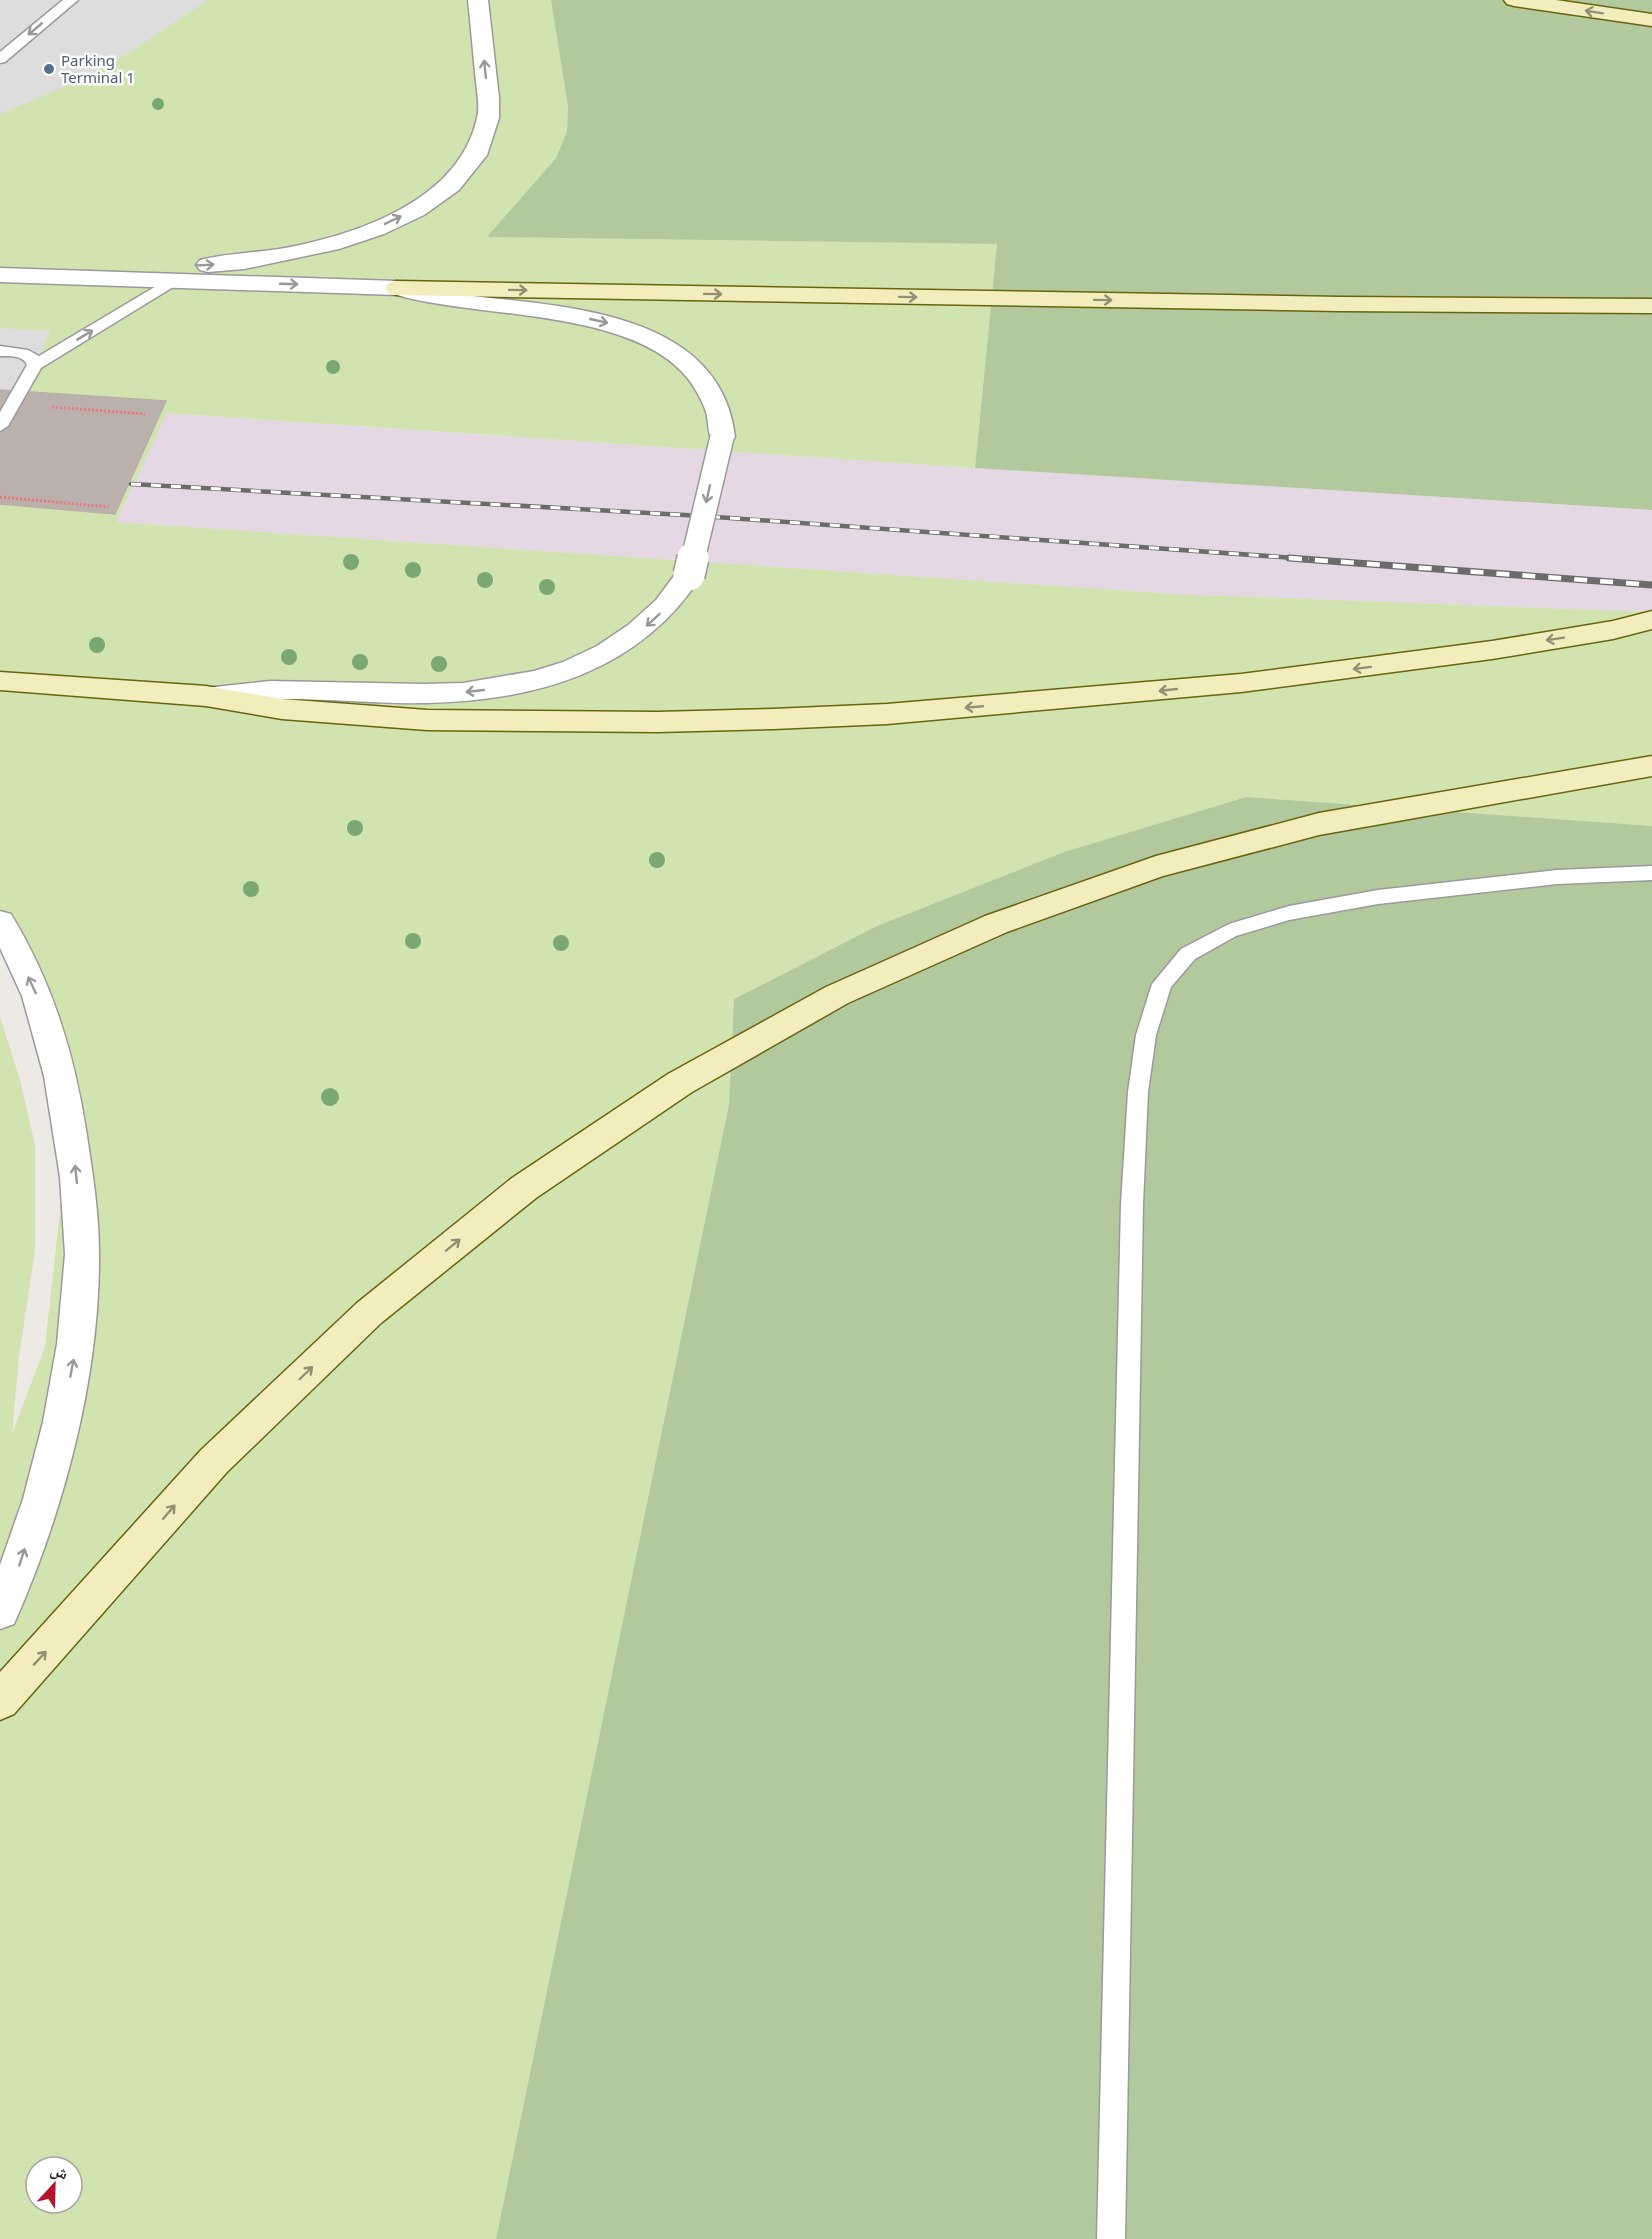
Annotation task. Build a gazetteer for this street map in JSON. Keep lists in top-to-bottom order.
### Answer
{
  "places": ["Parking Terminal 1"],
  "north": "top"
}
